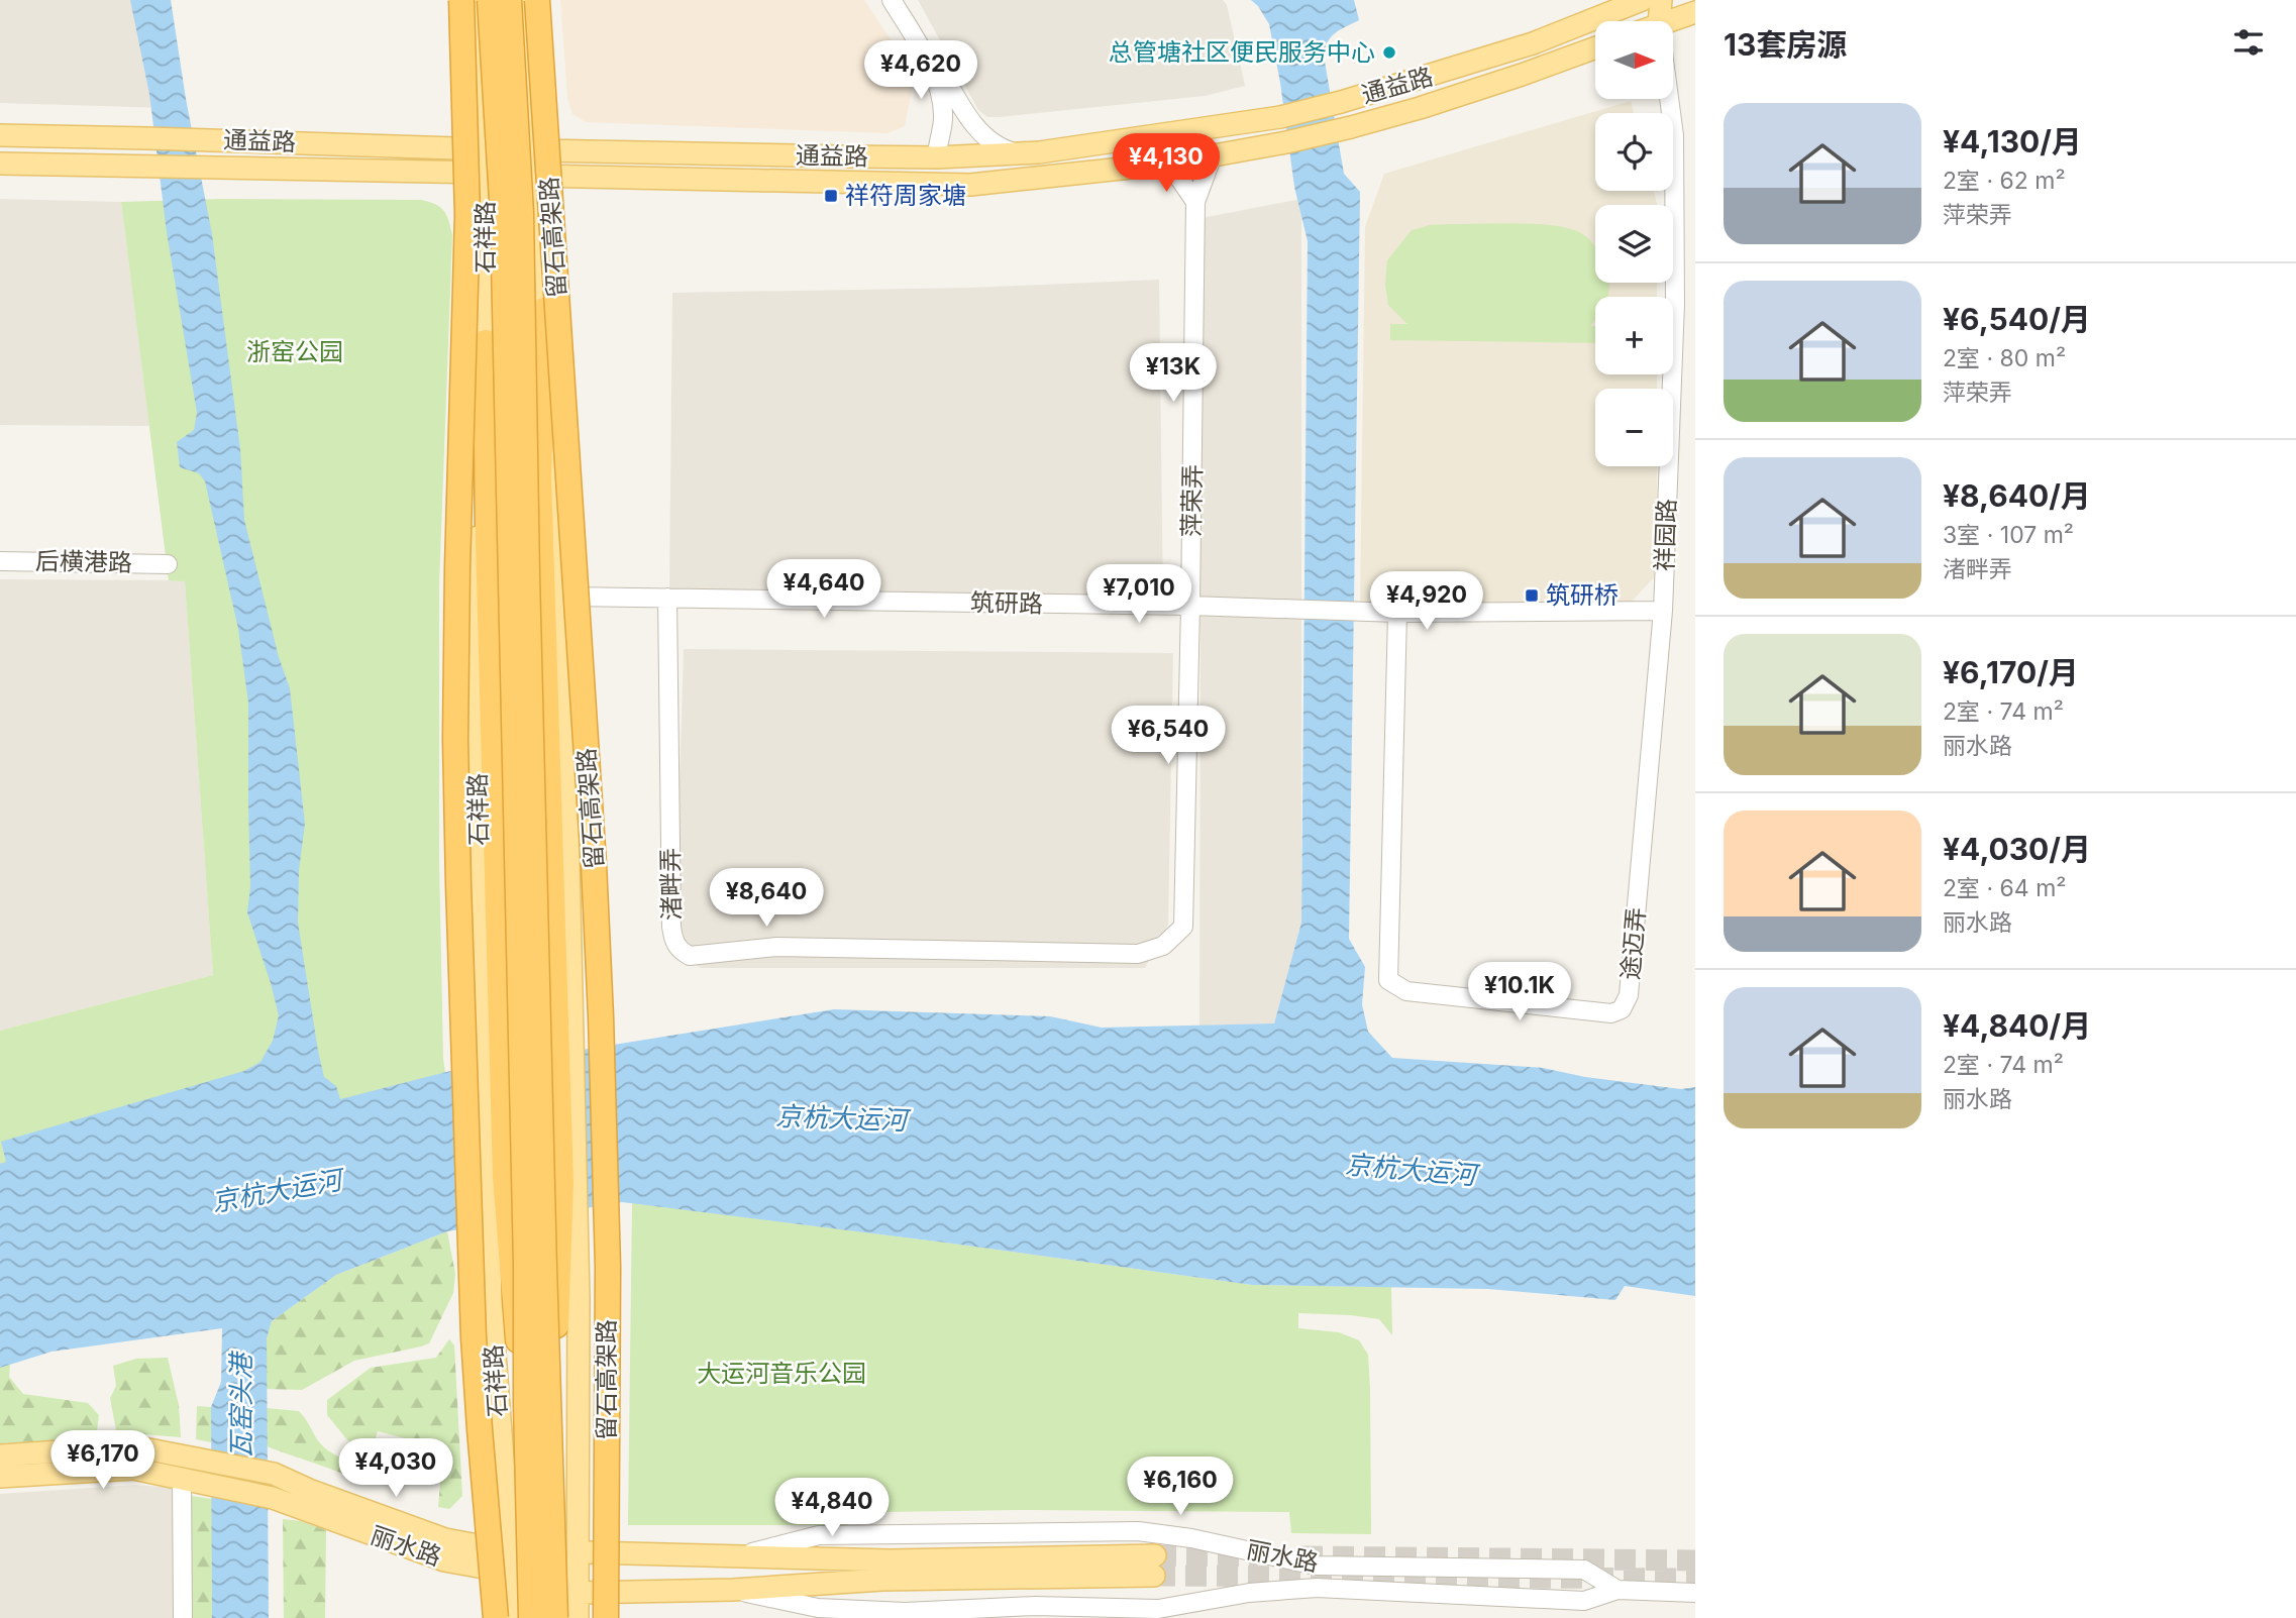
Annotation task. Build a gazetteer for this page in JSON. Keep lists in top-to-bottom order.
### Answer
{
  "streets": {
    "highway": ["留石高架路"],
    "main road": [
      "通益路",
      "石祥路",
      "祥园路",
      "丽水路"
    ],
    "street": [
      "萍荣弄",
      "后横港路",
      "筑研路",
      "渚畔弄",
      "途迈弄"
    ]
  },
  "crossings": [
    ["通益路", "石祥路"],
    ["通益路", "萍荣弄"],
    ["石祥路", "筑研路"],
    ["石祥路", "丽水路"],
    ["萍荣弄", "筑研路"],
    ["萍荣弄", "渚畔弄"],
    ["祥园路", "筑研路"],
    ["祥园路", "途迈弄"],
    ["筑研路", "渚畔弄"],
    ["筑研路", "途迈弄"]
  ],
  "water": ["京杭大运河", "瓦窑头港"],
  "parks": ["浙窑公园", "大运河音乐公园"],
  "places": {
    "other": ["总管塘社区便民服务中心"],
    "transit": ["祥符周家塘", "筑研桥"]
  },
  "north": "right",
  "page": {
    "heading": "13套房源",
    "map_buttons": ["+", "−"],
    "price": [
      "¥4,620",
      "¥4,130",
      "¥13K",
      "¥4,640",
      "¥7,010",
      "¥4,920",
      "¥6,540",
      "¥8,640",
      "¥10.1K",
      "¥6,170",
      "¥4,030",
      "¥6,160",
      "¥4,840"
    ],
    "list": [
      {
        "name": "¥4,130/月",
        "note": "2室 · 62 m² · 萍荣弄"
      },
      {
        "name": "¥6,540/月",
        "note": "2室 · 80 m² · 萍荣弄"
      },
      {
        "name": "¥8,640/月",
        "note": "3室 · 107 m² · 渚畔弄"
      },
      {
        "name": "¥6,170/月",
        "note": "2室 · 74 m² · 丽水路"
      },
      {
        "name": "¥4,030/月",
        "note": "2室 · 64 m² · 丽水路"
      },
      {
        "name": "¥4,840/月",
        "note": "2室 · 74 m² · 丽水路"
      }
    ]
  }
}
